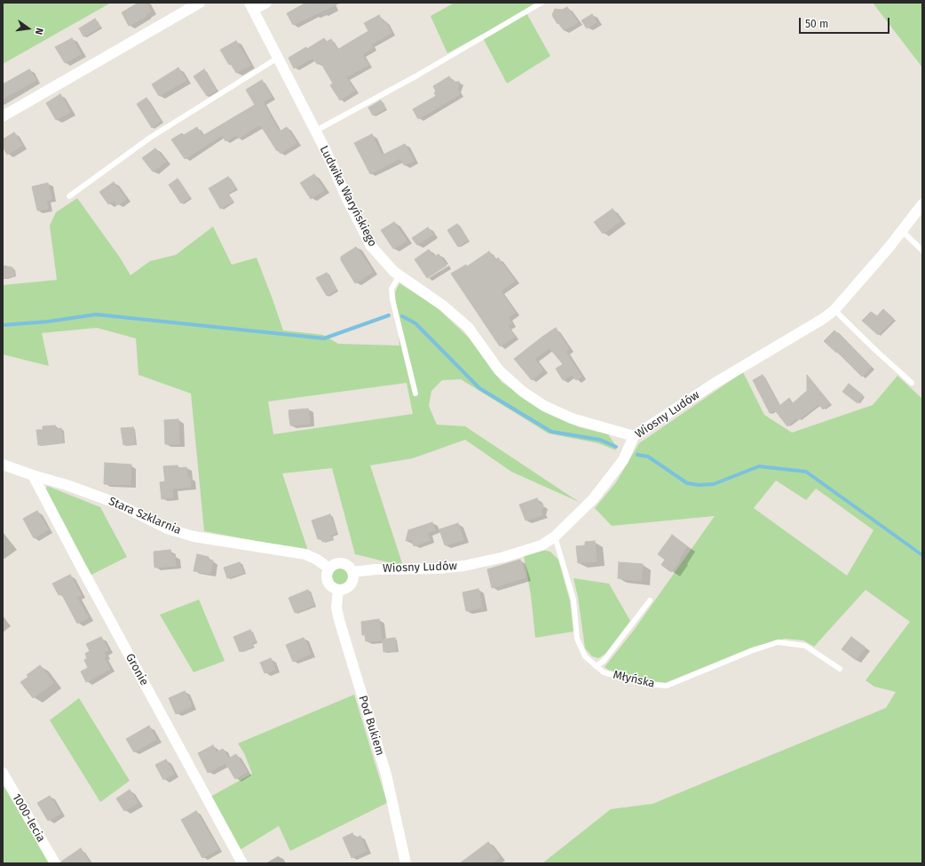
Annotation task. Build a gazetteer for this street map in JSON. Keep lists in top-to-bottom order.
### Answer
{
  "streets": {
    "street": [
      "Ludwika Waryńskiego",
      "Wiosny Ludów",
      "Stara Szklarnia",
      "Gronie",
      "Pod Bukiem",
      "1000-lecia"
    ],
    "lane": ["Młyńska"]
  },
  "crossings": [
    ["Ludwika Waryńskiego", "Wiosny Ludów"],
    ["Wiosny Ludów", "Stara Szklarnia"],
    ["Wiosny Ludów", "Młyńska"],
    ["Wiosny Ludów", "Pod Bukiem"],
    ["Stara Szklarnia", "Gronie"],
    ["Stara Szklarnia", "Pod Bukiem"]
  ],
  "scale_bar": "50 m",
  "north": "right"
}
